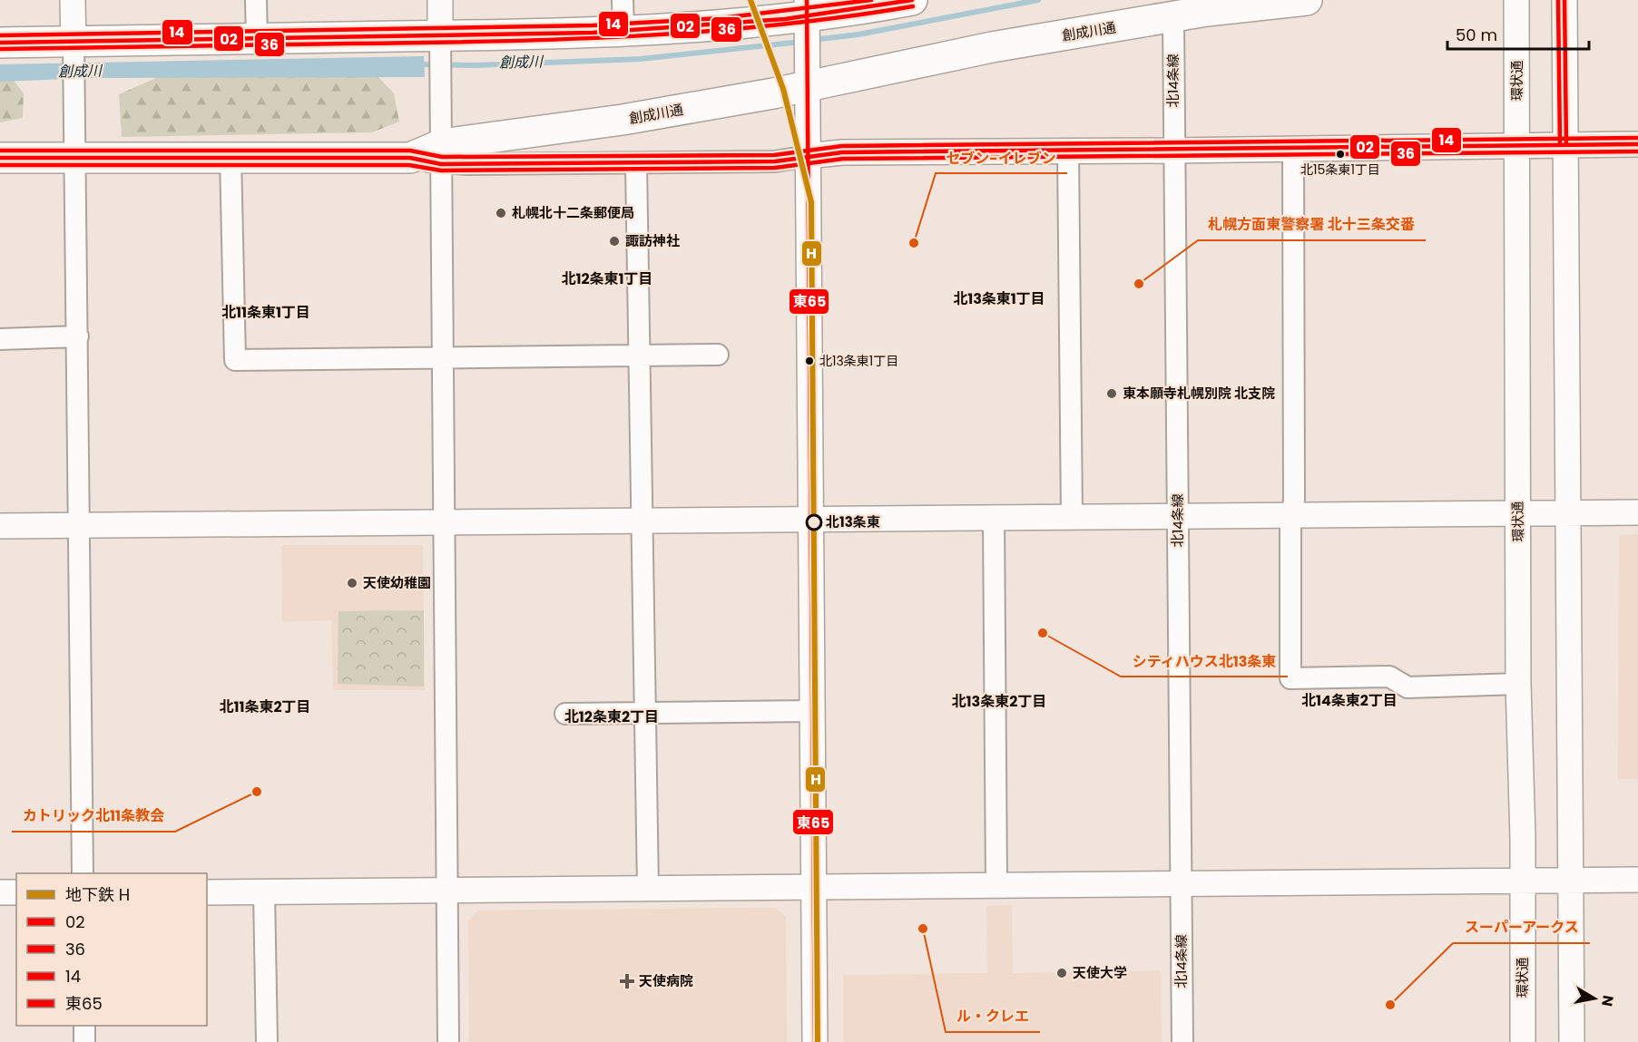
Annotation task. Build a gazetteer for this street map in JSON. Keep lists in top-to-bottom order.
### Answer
{
  "streets": {
    "highway": ["創成川通"],
    "street": ["北14条線", "環状通"]
  },
  "crossings": [
    ["創成川通", "北14条線"]
  ],
  "districts": [
    "北12条東1丁目",
    "北13条東1丁目",
    "北11条東1丁目",
    "北14条東2丁目",
    "北13条東2丁目",
    "北11条東2丁目",
    "北12条東2丁目"
  ],
  "water": ["創成川"],
  "places": {
    "other": [
      "北15条東1丁目",
      "札幌北十二条郵便局",
      "諏訪神社",
      "セブン-イレブン",
      "札幌方面東警察署 北十三条交番",
      "北13条東1丁目",
      "東本願寺札幌別院 北支院",
      "北13条東",
      "天使幼稚園",
      "シティハウス北13条東",
      "カトリック北11条教会",
      "ル・クレエ",
      "天使大学",
      "スーパーアークス"
    ],
    "health": ["天使病院"]
  },
  "lines": [
    "metro line H",
    "transit line 02",
    "transit line 36",
    "transit line 14",
    "transit line 東65"
  ],
  "legend": [
    "地下鉄 H",
    "02",
    "36",
    "14",
    "東65"
  ],
  "scale_bar": "50 m",
  "north": "right"
}
